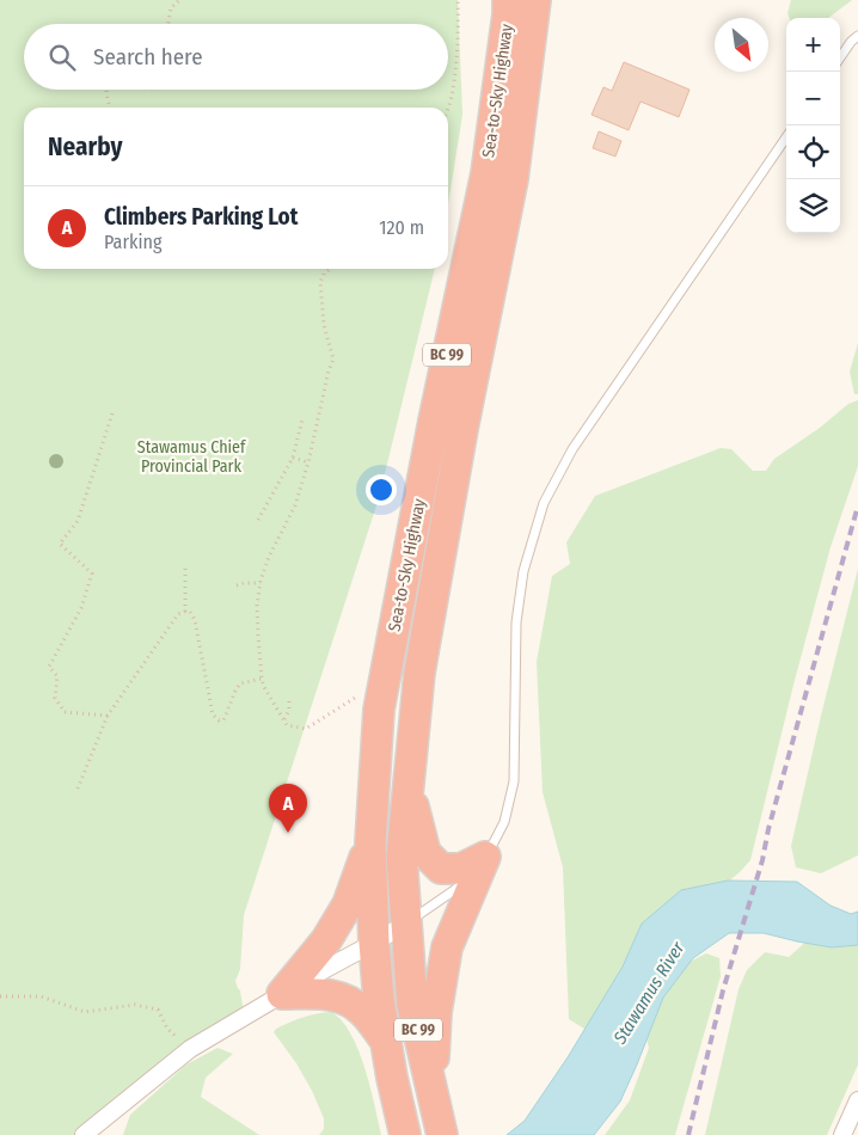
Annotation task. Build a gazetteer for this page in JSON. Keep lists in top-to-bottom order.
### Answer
{
  "streets": {
    "highway": ["Sea-to-Sky Highway", "BC 99"]
  },
  "water": ["Stawamus River"],
  "parks": ["Stawamus Chief Provincial Park"],
  "north": "bottom right",
  "page": {
    "map_buttons": ["+", "−"],
    "search": "Search here",
    "heading": "Nearby",
    "list": [
      {
        "mark": "A",
        "name": "Climbers Parking Lot",
        "note": "Parking",
        "value": "120 m"
      }
    ],
    "pins": "A"
  }
}
